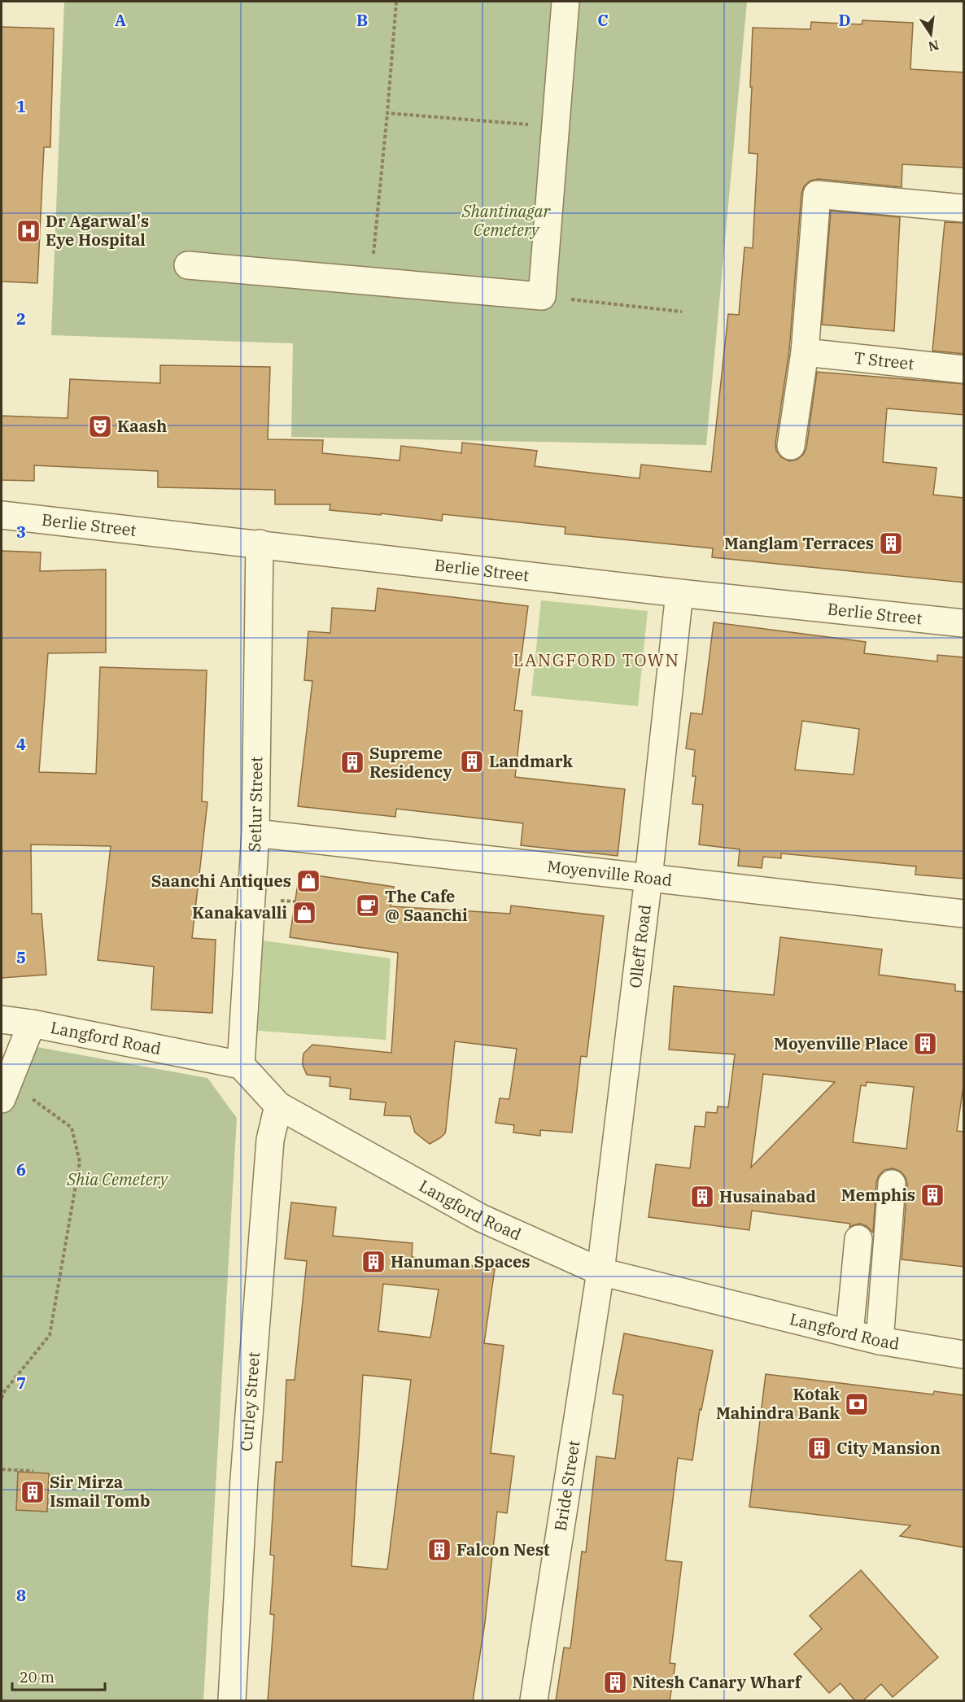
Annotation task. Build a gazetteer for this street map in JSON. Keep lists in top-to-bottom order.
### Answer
{
  "streets": {
    "street": [
      "T Street",
      "Berlie Street",
      "Setlur Street",
      "Moyenville Road",
      "Olleff Road",
      "Langford Road",
      "Curley Street",
      "Bride Street"
    ]
  },
  "crossings": [
    ["Berlie Street", "Setlur Street"],
    ["Berlie Street", "Olleff Road"],
    ["Setlur Street", "Moyenville Road"],
    ["Setlur Street", "Langford Road"],
    ["Moyenville Road", "Olleff Road"],
    ["Olleff Road", "Langford Road"],
    ["Olleff Road", "Bride Street"],
    ["Langford Road", "Curley Street"],
    ["Langford Road", "Bride Street"]
  ],
  "districts": ["LANGFORD TOWN"],
  "parks": ["Shantinagar Cemetery", "Shia Cemetery"],
  "places": {
    "hospital": ["Dr Agarwal's Eye Hospital"],
    "theatre": ["Kaash"],
    "building": [
      "Manglam Terraces",
      "Landmark",
      "Supreme Residency",
      "Moyenville Place",
      "Memphis",
      "Husainabad",
      "Hanuman Spaces",
      "City Mansion",
      "Sir Mirza Ismail Tomb",
      "Falcon Nest",
      "Nitesh Canary Wharf"
    ],
    "shop": ["Saanchi Antiques", "Kanakavalli"],
    "cafe": ["The Cafe @ Saanchi"],
    "bank": ["Kotak Mahindra Bank"]
  },
  "scale_bar": "20 m",
  "north": "bottom",
  "grid": {
    "columns": [
      "A",
      "B",
      "C",
      "D"
    ],
    "rows": [
      "1",
      "2",
      "3",
      "4",
      "5",
      "6",
      "7",
      "8"
    ]
  }
}
